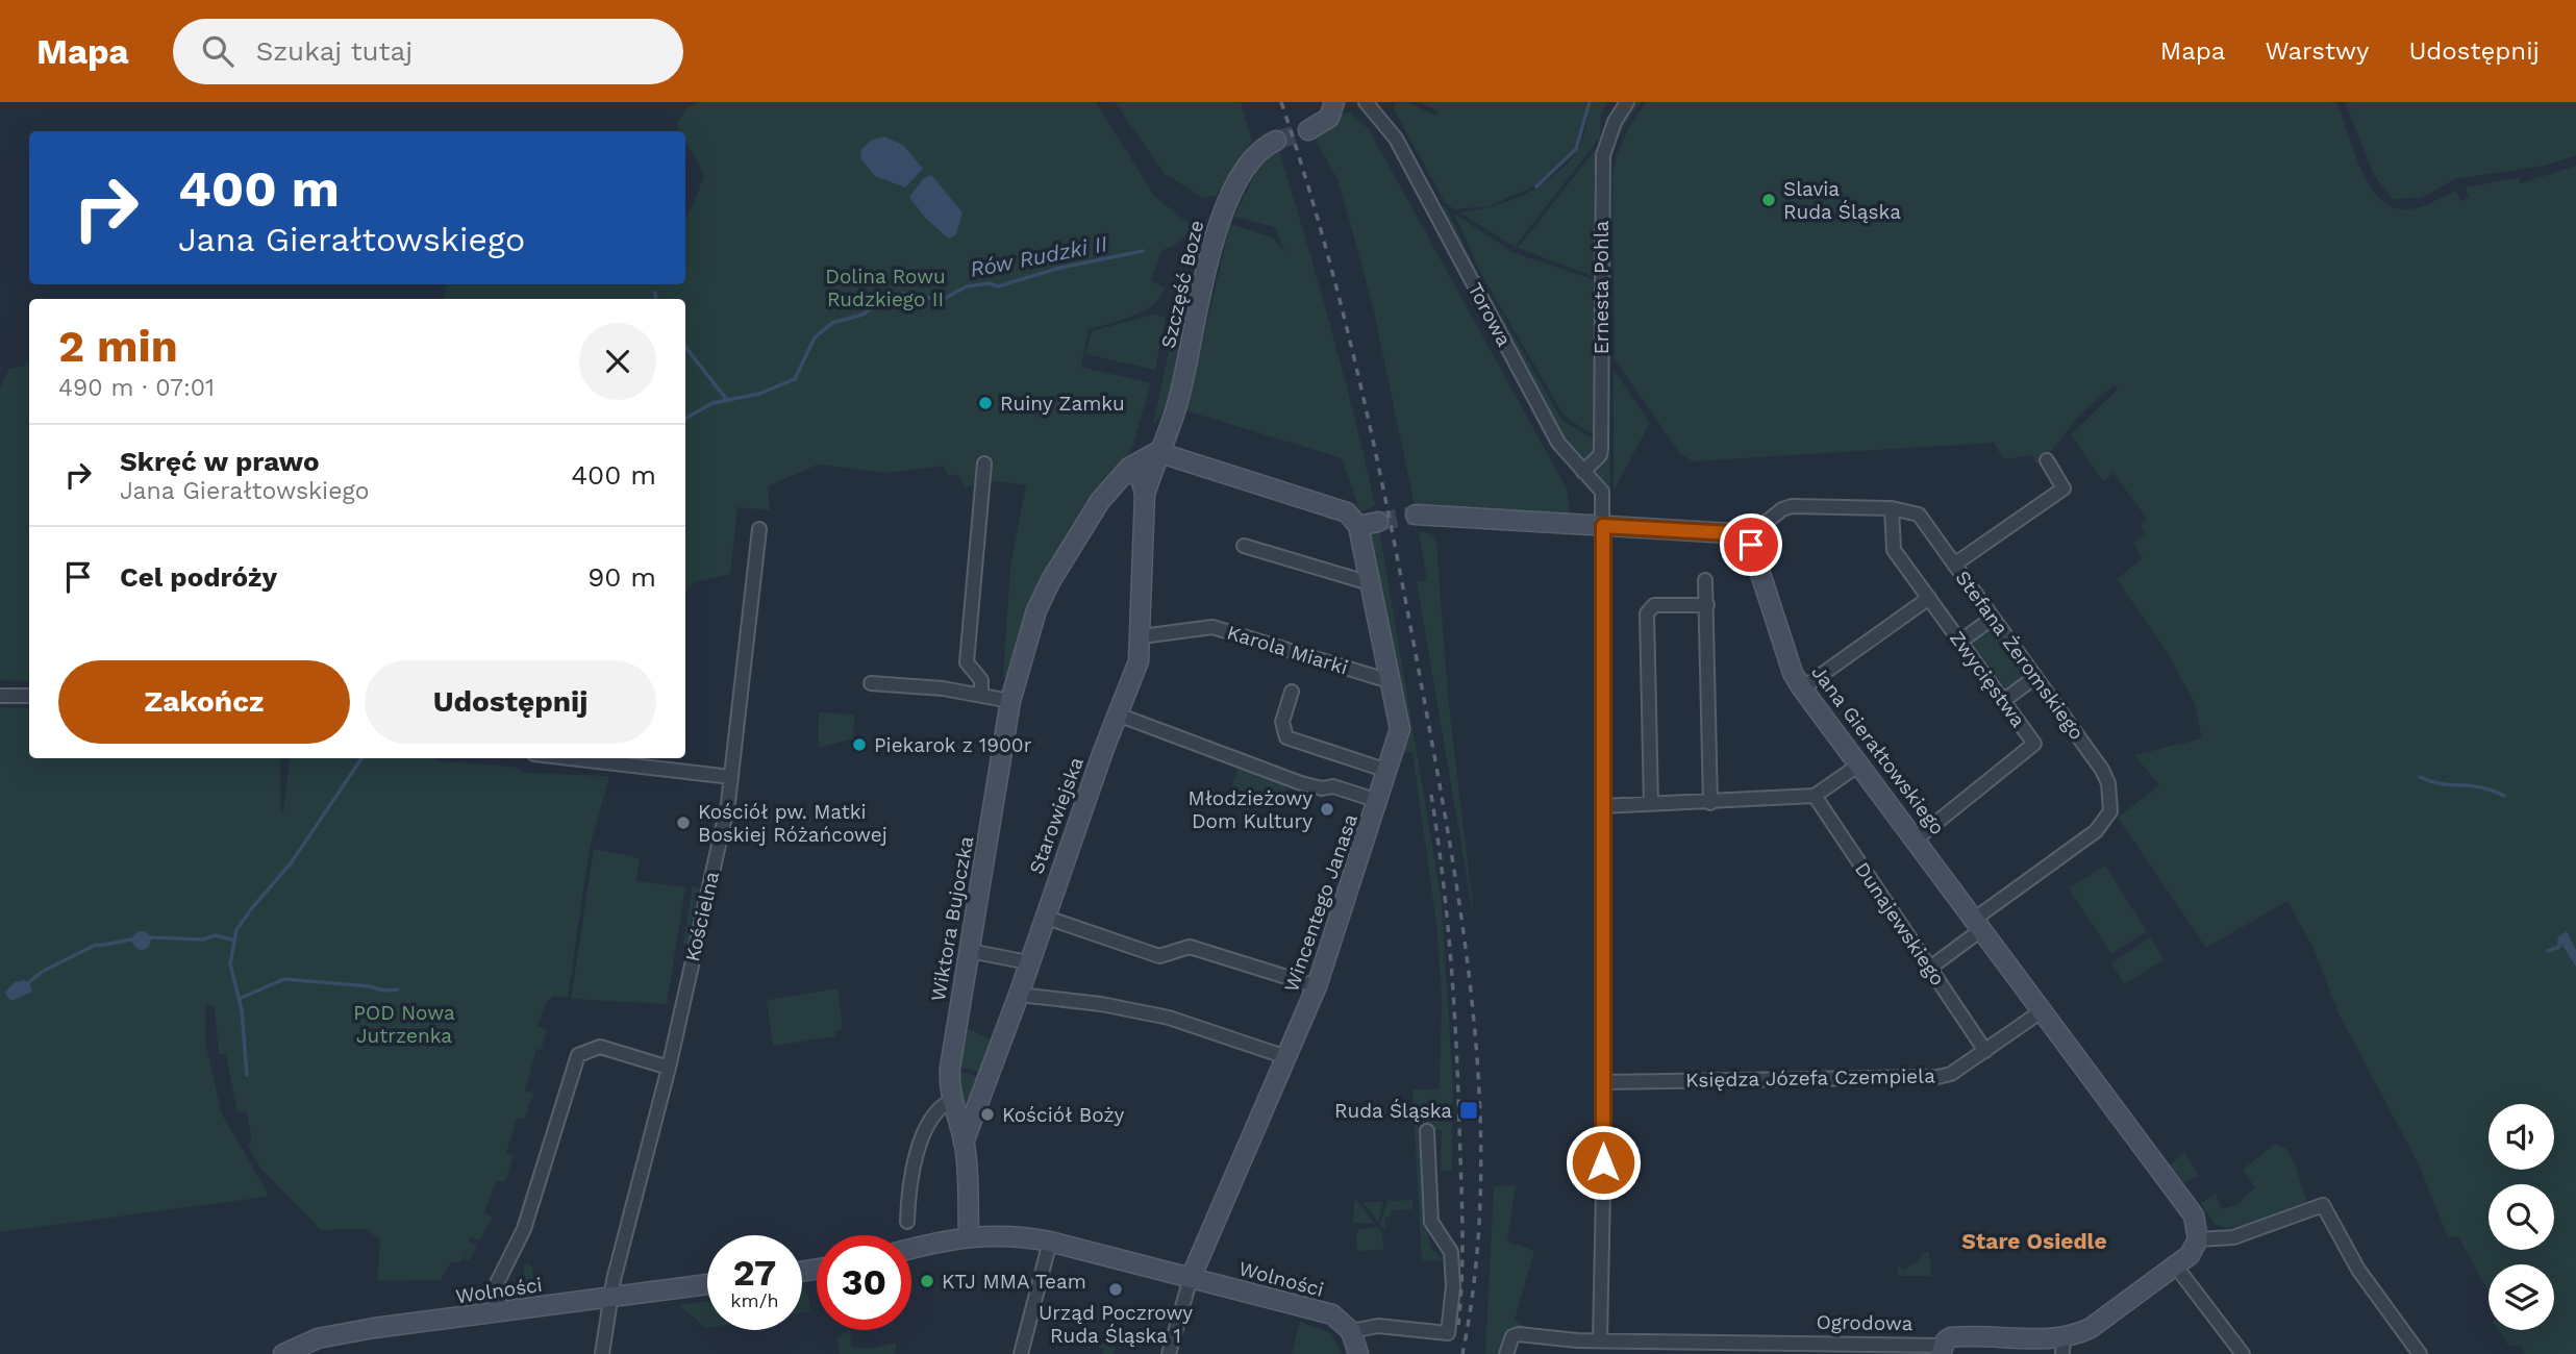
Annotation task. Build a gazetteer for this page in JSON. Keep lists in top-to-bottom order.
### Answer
{
  "streets": {
    "street": [
      "Szczęść Boze",
      "Ernesta Pohla",
      "Torowa",
      "Karola Miarki",
      "Stefana Żeromskiego",
      "Zwycięstwa",
      "Jana Gierałtowskiego",
      "Starowiejska",
      "Wincentego Janasa",
      "Kościelna",
      "Wiktora Bujoczka",
      "Dunajewskiego",
      "Księdza Józefa Czempiela",
      "Wolności",
      "Ogrodowa"
    ]
  },
  "crossings": [
    ["Szczęść Boze", "Starowiejska"],
    ["Szczęść Boze", "Wiktora Bujoczka"],
    ["Ernesta Pohla", "Torowa"],
    ["Torowa", "Księdza Józefa Czempiela"],
    ["Torowa", "Ogrodowa"],
    ["Karola Miarki", "Starowiejska"],
    ["Karola Miarki", "Wincentego Janasa"],
    ["Stefana Żeromskiego", "Zwycięstwa"],
    ["Stefana Żeromskiego", "Jana Gierałtowskiego"],
    ["Stefana Żeromskiego", "Dunajewskiego"],
    ["Zwycięstwa", "Jana Gierałtowskiego"],
    ["Jana Gierałtowskiego", "Księdza Józefa Czempiela"],
    ["Jana Gierałtowskiego", "Ogrodowa"],
    ["Starowiejska", "Wiktora Bujoczka"],
    ["Wincentego Janasa", "Wolności"],
    ["Kościelna", "Wolności"],
    ["Dunajewskiego", "Księdza Józefa Czempiela"]
  ],
  "districts": ["Stare Osiedle"],
  "water": ["Rów Rudzki II"],
  "parks": ["Dolina Rowu Rudzkiego II", "POD Nowa Jutrzenka"],
  "places": {
    "other": [
      "Slavia Ruda Śląska",
      "Ruiny Zamku",
      "Piekarok z 1900r",
      "Młodzieżowy Dom Kultury",
      "Kościół pw. Matki Boskiej Różańcowej",
      "Kościół Boży",
      "KTJ MMA Team",
      "Urząd Poczrowy Ruda Śląska 1"
    ],
    "transit": ["Ruda Śląska"]
  },
  "page": {
    "header": "Mapa",
    "search": "Szukaj tutaj",
    "nav": ["Mapa", "Warstwy", "Udostępnij"],
    "turn": ["400 m", "Jana Gierałtowskiego"],
    "heading": ["2 min", "490 m · 07:01"],
    "list": [
      {
        "name": "Skręć w prawo",
        "note": "Jana Gierałtowskiego",
        "value": "400 m"
      },
      {
        "name": "Cel podróży",
        "value": "90 m"
      }
    ],
    "buttons": ["Zakończ", "Udostępnij"],
    "speed": "27 km/h",
    "limit": "30"
  }
}
